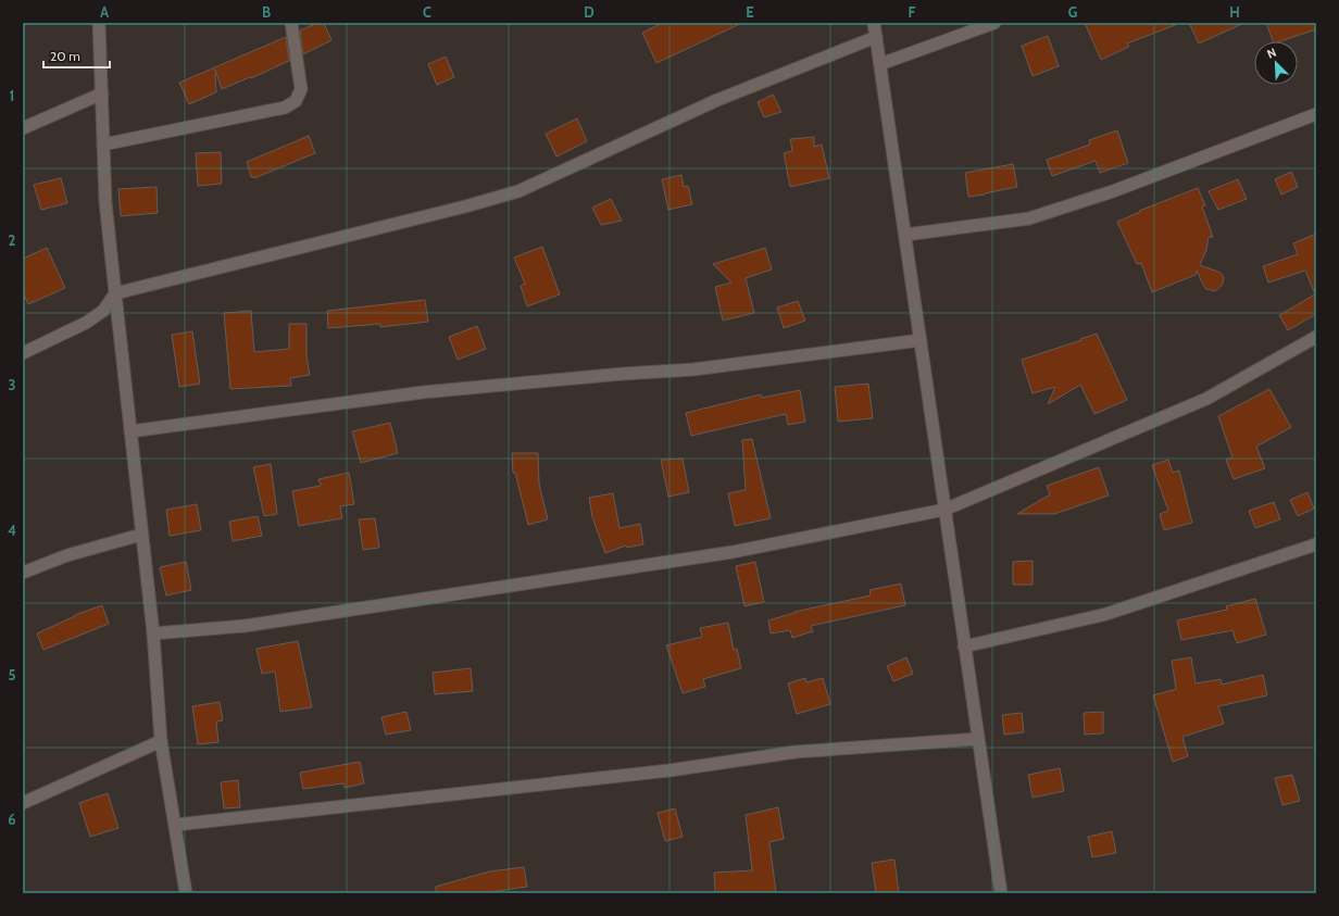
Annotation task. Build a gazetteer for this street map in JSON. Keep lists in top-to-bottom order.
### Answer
{
  "scale_bar": "20 m",
  "north": "top left",
  "grid": {
    "columns": [
      "A",
      "B",
      "C",
      "D",
      "E",
      "F",
      "G",
      "H"
    ],
    "rows": [
      "1",
      "2",
      "3",
      "4",
      "5",
      "6"
    ]
  }
}
